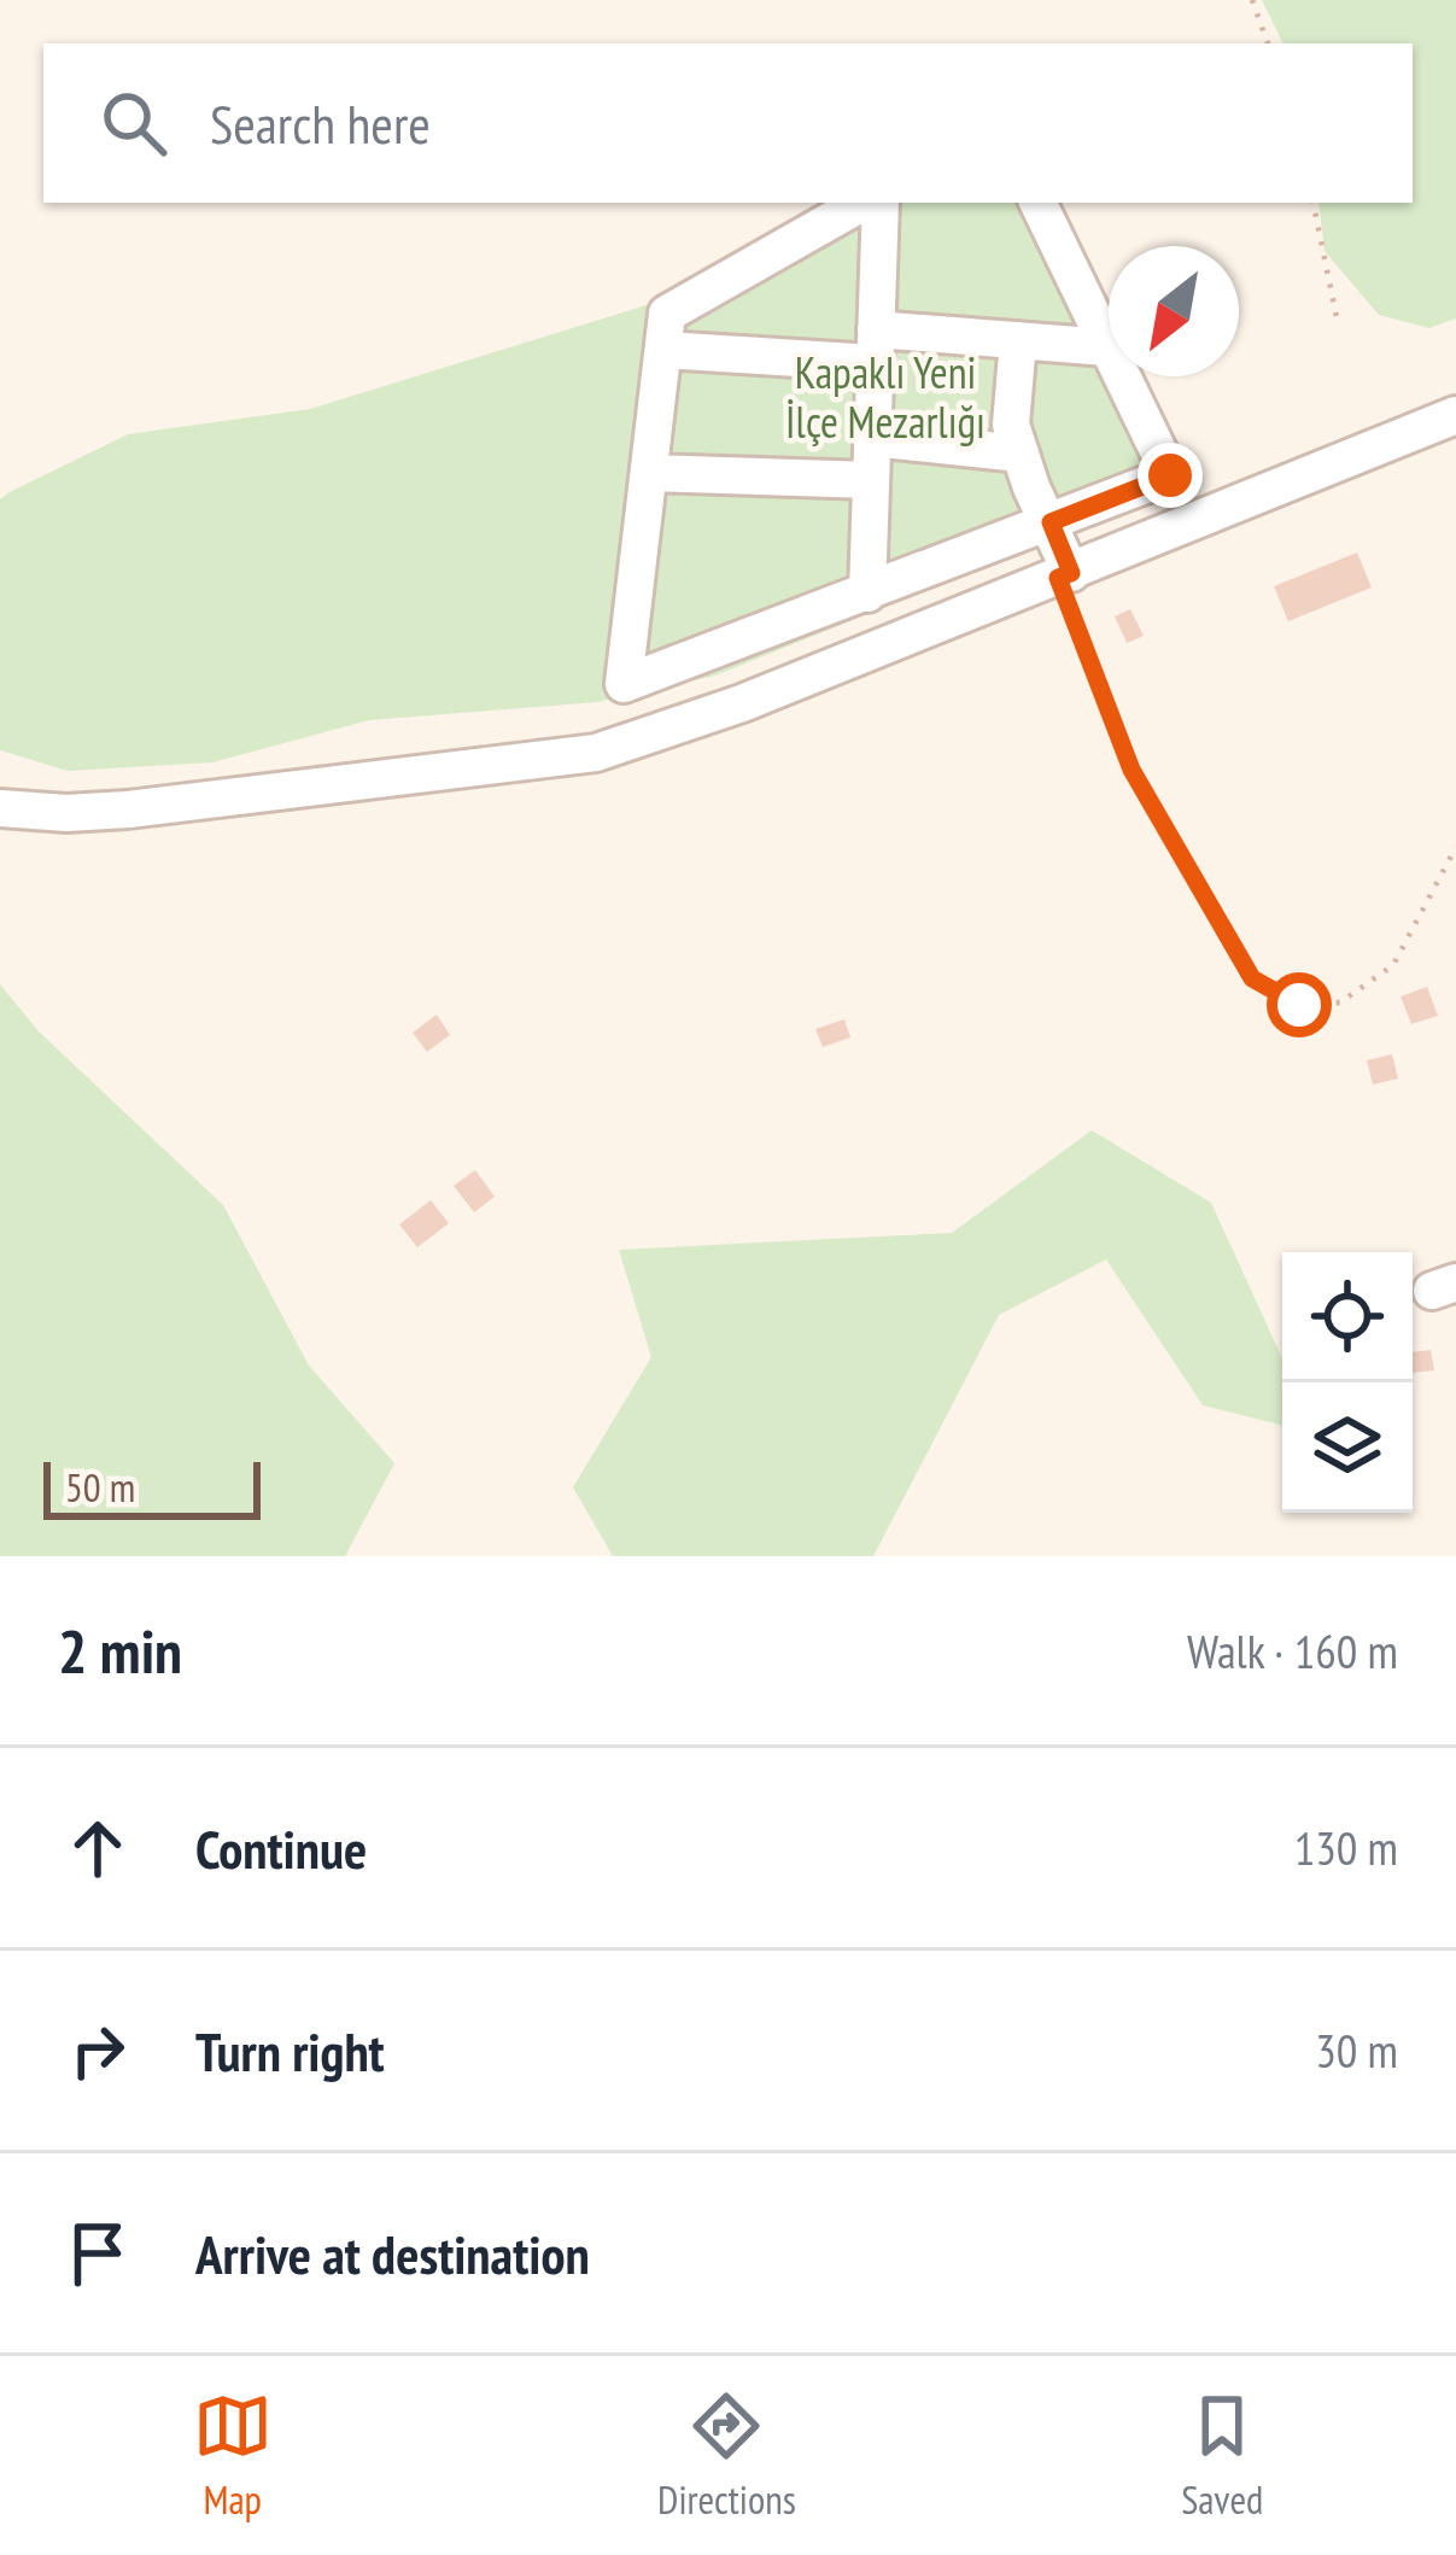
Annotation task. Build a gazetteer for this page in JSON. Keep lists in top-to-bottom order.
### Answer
{
  "parks": ["Kapaklı Yeni İlçe Mezarlığı"],
  "scale_bar": "50 m",
  "north": "bottom left",
  "page": {
    "search": "Search here",
    "scale": "50 m",
    "heading": ["2 min", "Walk · 160 m"],
    "list": [
      ["Continue", "130 m"],
      ["Turn right", "30 m"],
      "Arrive at destination"
    ],
    "nav": ["Map", "Directions", "Saved"]
  }
}
